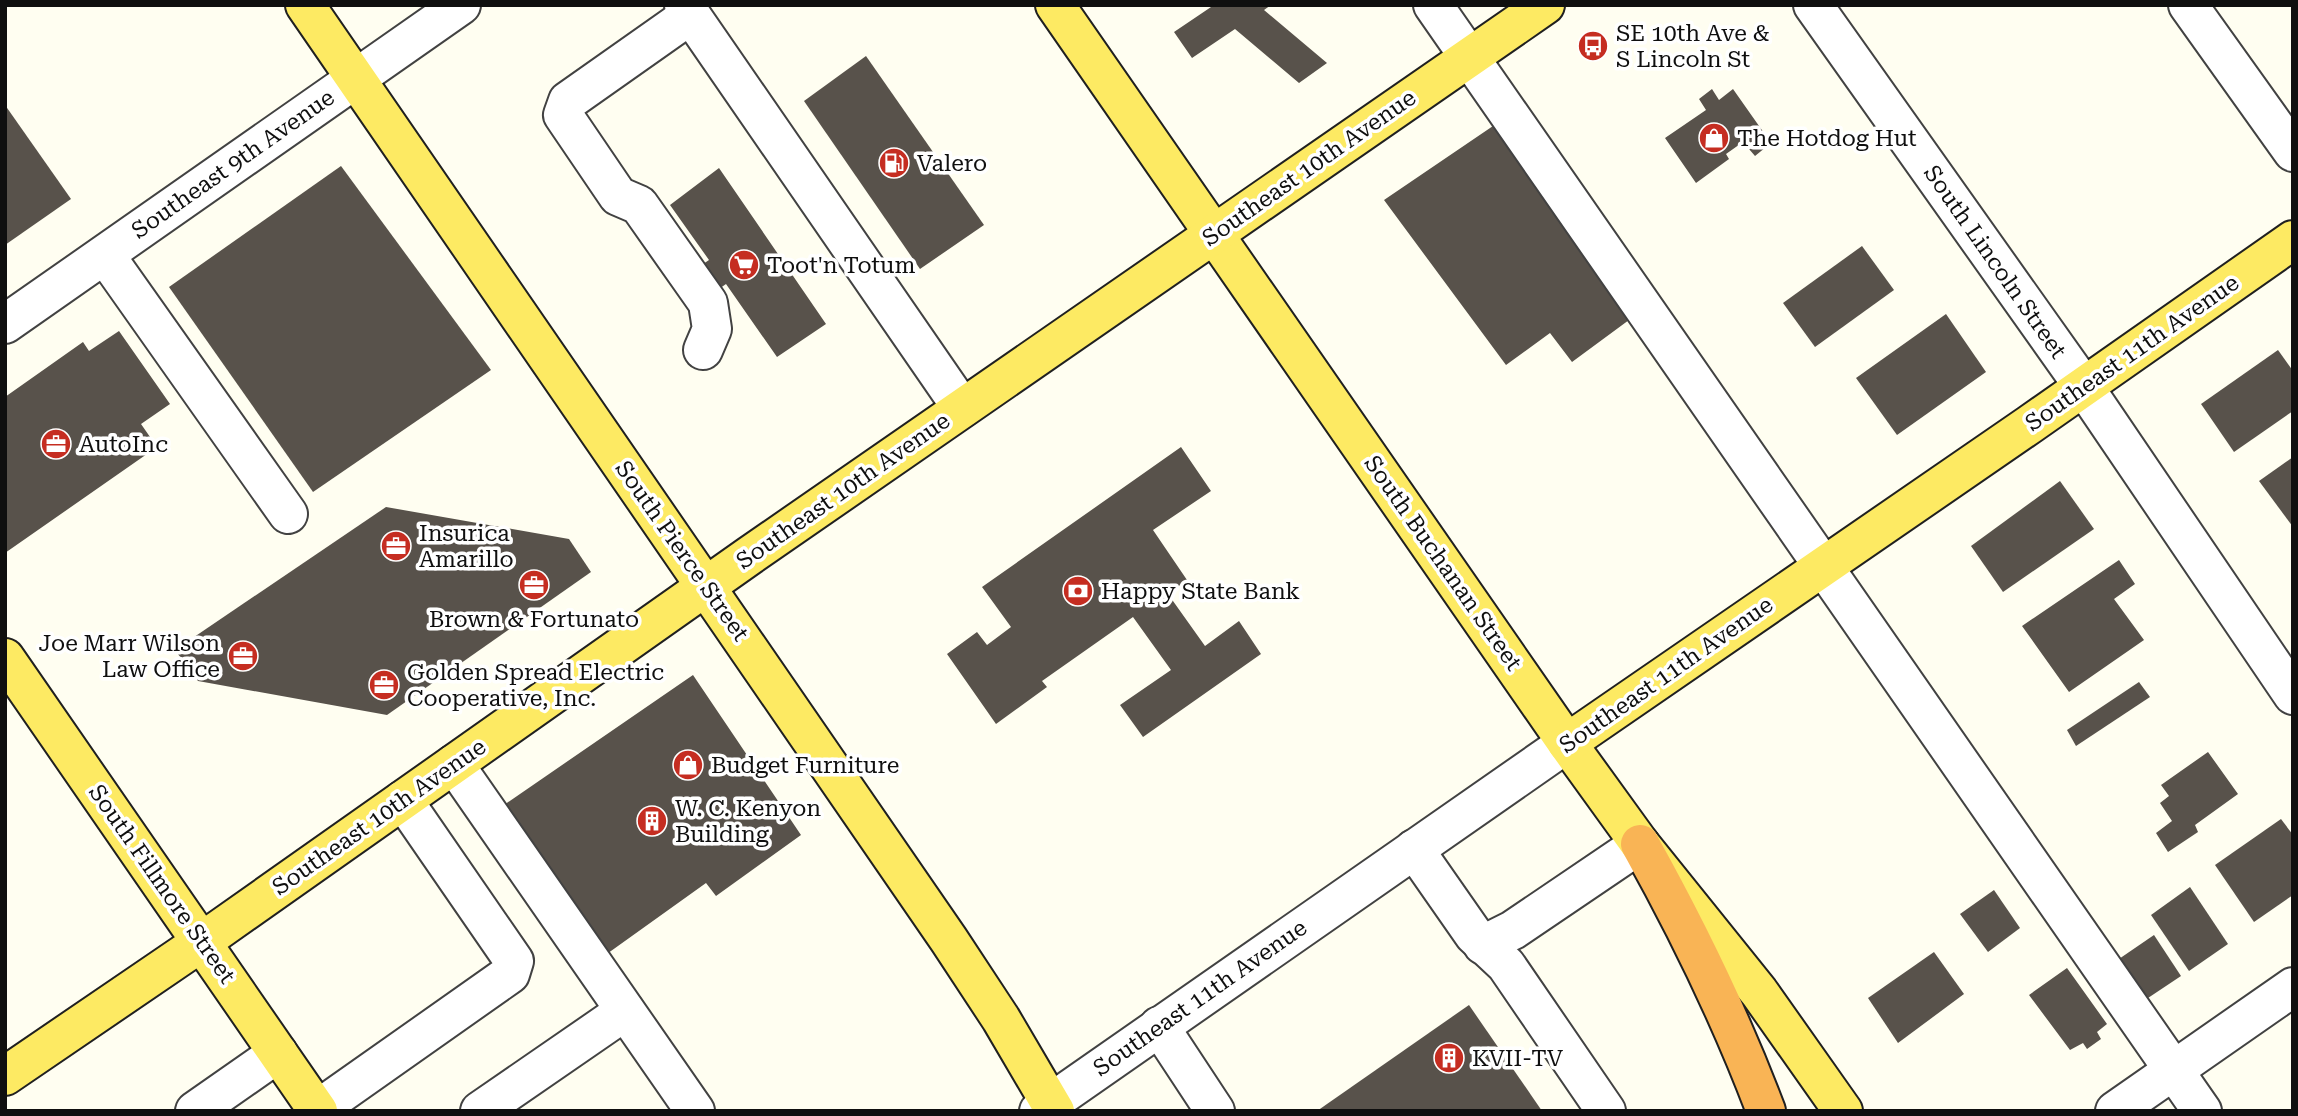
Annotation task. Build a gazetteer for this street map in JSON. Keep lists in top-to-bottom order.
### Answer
{
  "streets": {
    "main road": [
      "Southeast 10th Avenue",
      "Southeast 11th Avenue",
      "South Pierce Street",
      "South Buchanan Street",
      "South Fillmore Street"
    ],
    "street": ["Southeast 9th Avenue", "South Lincoln Street"]
  },
  "crossings": [
    ["Southeast 9th Avenue", "South Pierce Street"],
    ["Southeast 10th Avenue", "South Pierce Street"],
    ["Southeast 10th Avenue", "South Buchanan Street"],
    ["Southeast 10th Avenue", "South Fillmore Street"],
    ["South Lincoln Street", "Southeast 11th Avenue"],
    ["Southeast 11th Avenue", "South Pierce Street"],
    ["Southeast 11th Avenue", "South Buchanan Street"]
  ],
  "places": {
    "bus stop": ["SE 10th Ave & S Lincoln St"],
    "shop": ["The Hotdog Hut", "Budget Furniture"],
    "fuel station": ["Valero"],
    "supermarket": ["Toot'n Totum"],
    "office": [
      "AutoInc",
      "Insurica Amarillo",
      "Brown & Fortunato",
      "Joe Marr Wilson Law Office",
      "Golden Spread Electric Cooperative, Inc."
    ],
    "bank": ["Happy State Bank"],
    "building": ["W. C. Kenyon Building", "KVII-TV"]
  }
}
